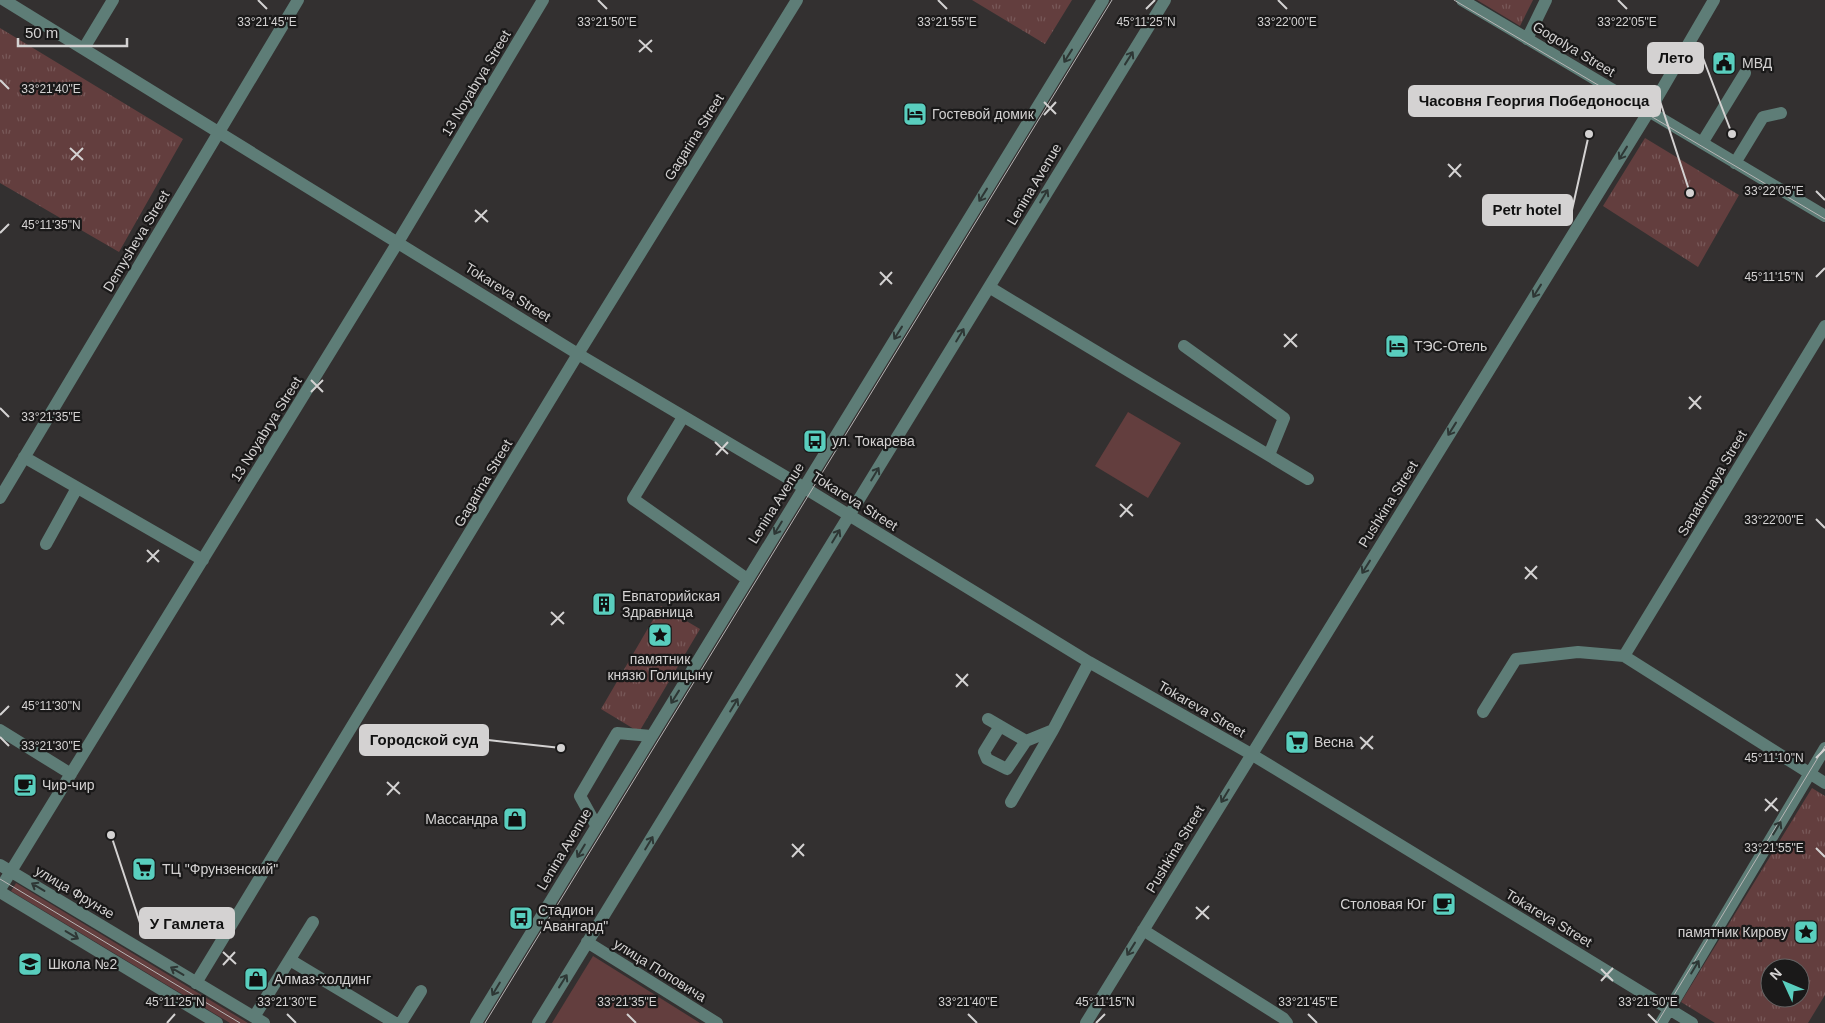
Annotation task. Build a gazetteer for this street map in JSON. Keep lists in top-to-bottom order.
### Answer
{
  "streets": {
    "street": [
      "Gogolya Street",
      "13 Noyabrya Street",
      "Gagarina Street",
      "Lenina Avenue",
      "Demysheva Street",
      "Tokareva Street",
      "Sanatornaya Street",
      "Pushkina Street",
      "улица Фрунзе",
      "улица Поповича"
    ]
  },
  "crossings": [
    ["Gogolya Street", "Pushkina Street"],
    ["13 Noyabrya Street", "Tokareva Street"],
    ["13 Noyabrya Street", "улица Фрунзе"],
    ["Gagarina Street", "Tokareva Street"],
    ["Gagarina Street", "улица Фрунзе"],
    ["Lenina Avenue", "Tokareva Street"],
    ["Lenina Avenue", "улица Поповича"],
    ["Demysheva Street", "Tokareva Street"],
    ["Tokareva Street", "Pushkina Street"]
  ],
  "one_way": ["Pushkina Street"],
  "places": {
    "public building": ["МВД"],
    "hotel": ["Гостевой домик", "ТЭС-Отель"],
    "other": [
      "Petr hotel",
      "Лето",
      "Часовня Георгия Победоносца",
      "Городской суд",
      "У Гамлета"
    ],
    "bus stop": ["ул. Токарева", "Стадион \"Авангард\""],
    "building": ["Евпаторийская Здравница"],
    "place": ["памятник князю Голицыну", "памятник Кирову"],
    "supermarket": ["Весна", "ТЦ \"Фрунзенский\""],
    "cafe": ["Чир-чир", "Столовая Юг"],
    "shop": ["Массандра", "Алмаз-холдинг"],
    "school or university": ["Школа №2"]
  },
  "scale_bar": "50 m",
  "north": "top left",
  "coordinates": [
    "33°22'05\"E",
    "33°21'45\"E",
    "33°21'50\"E",
    "33°21'55\"E",
    "33°22'00\"E",
    "45°11'25\"N",
    "33°21'40\"E",
    "45°11'35\"N",
    "45°11'15\"N",
    "33°21'35\"E",
    "45°11'30\"N",
    "33°21'30\"E",
    "45°11'10\"N"
  ]
}
